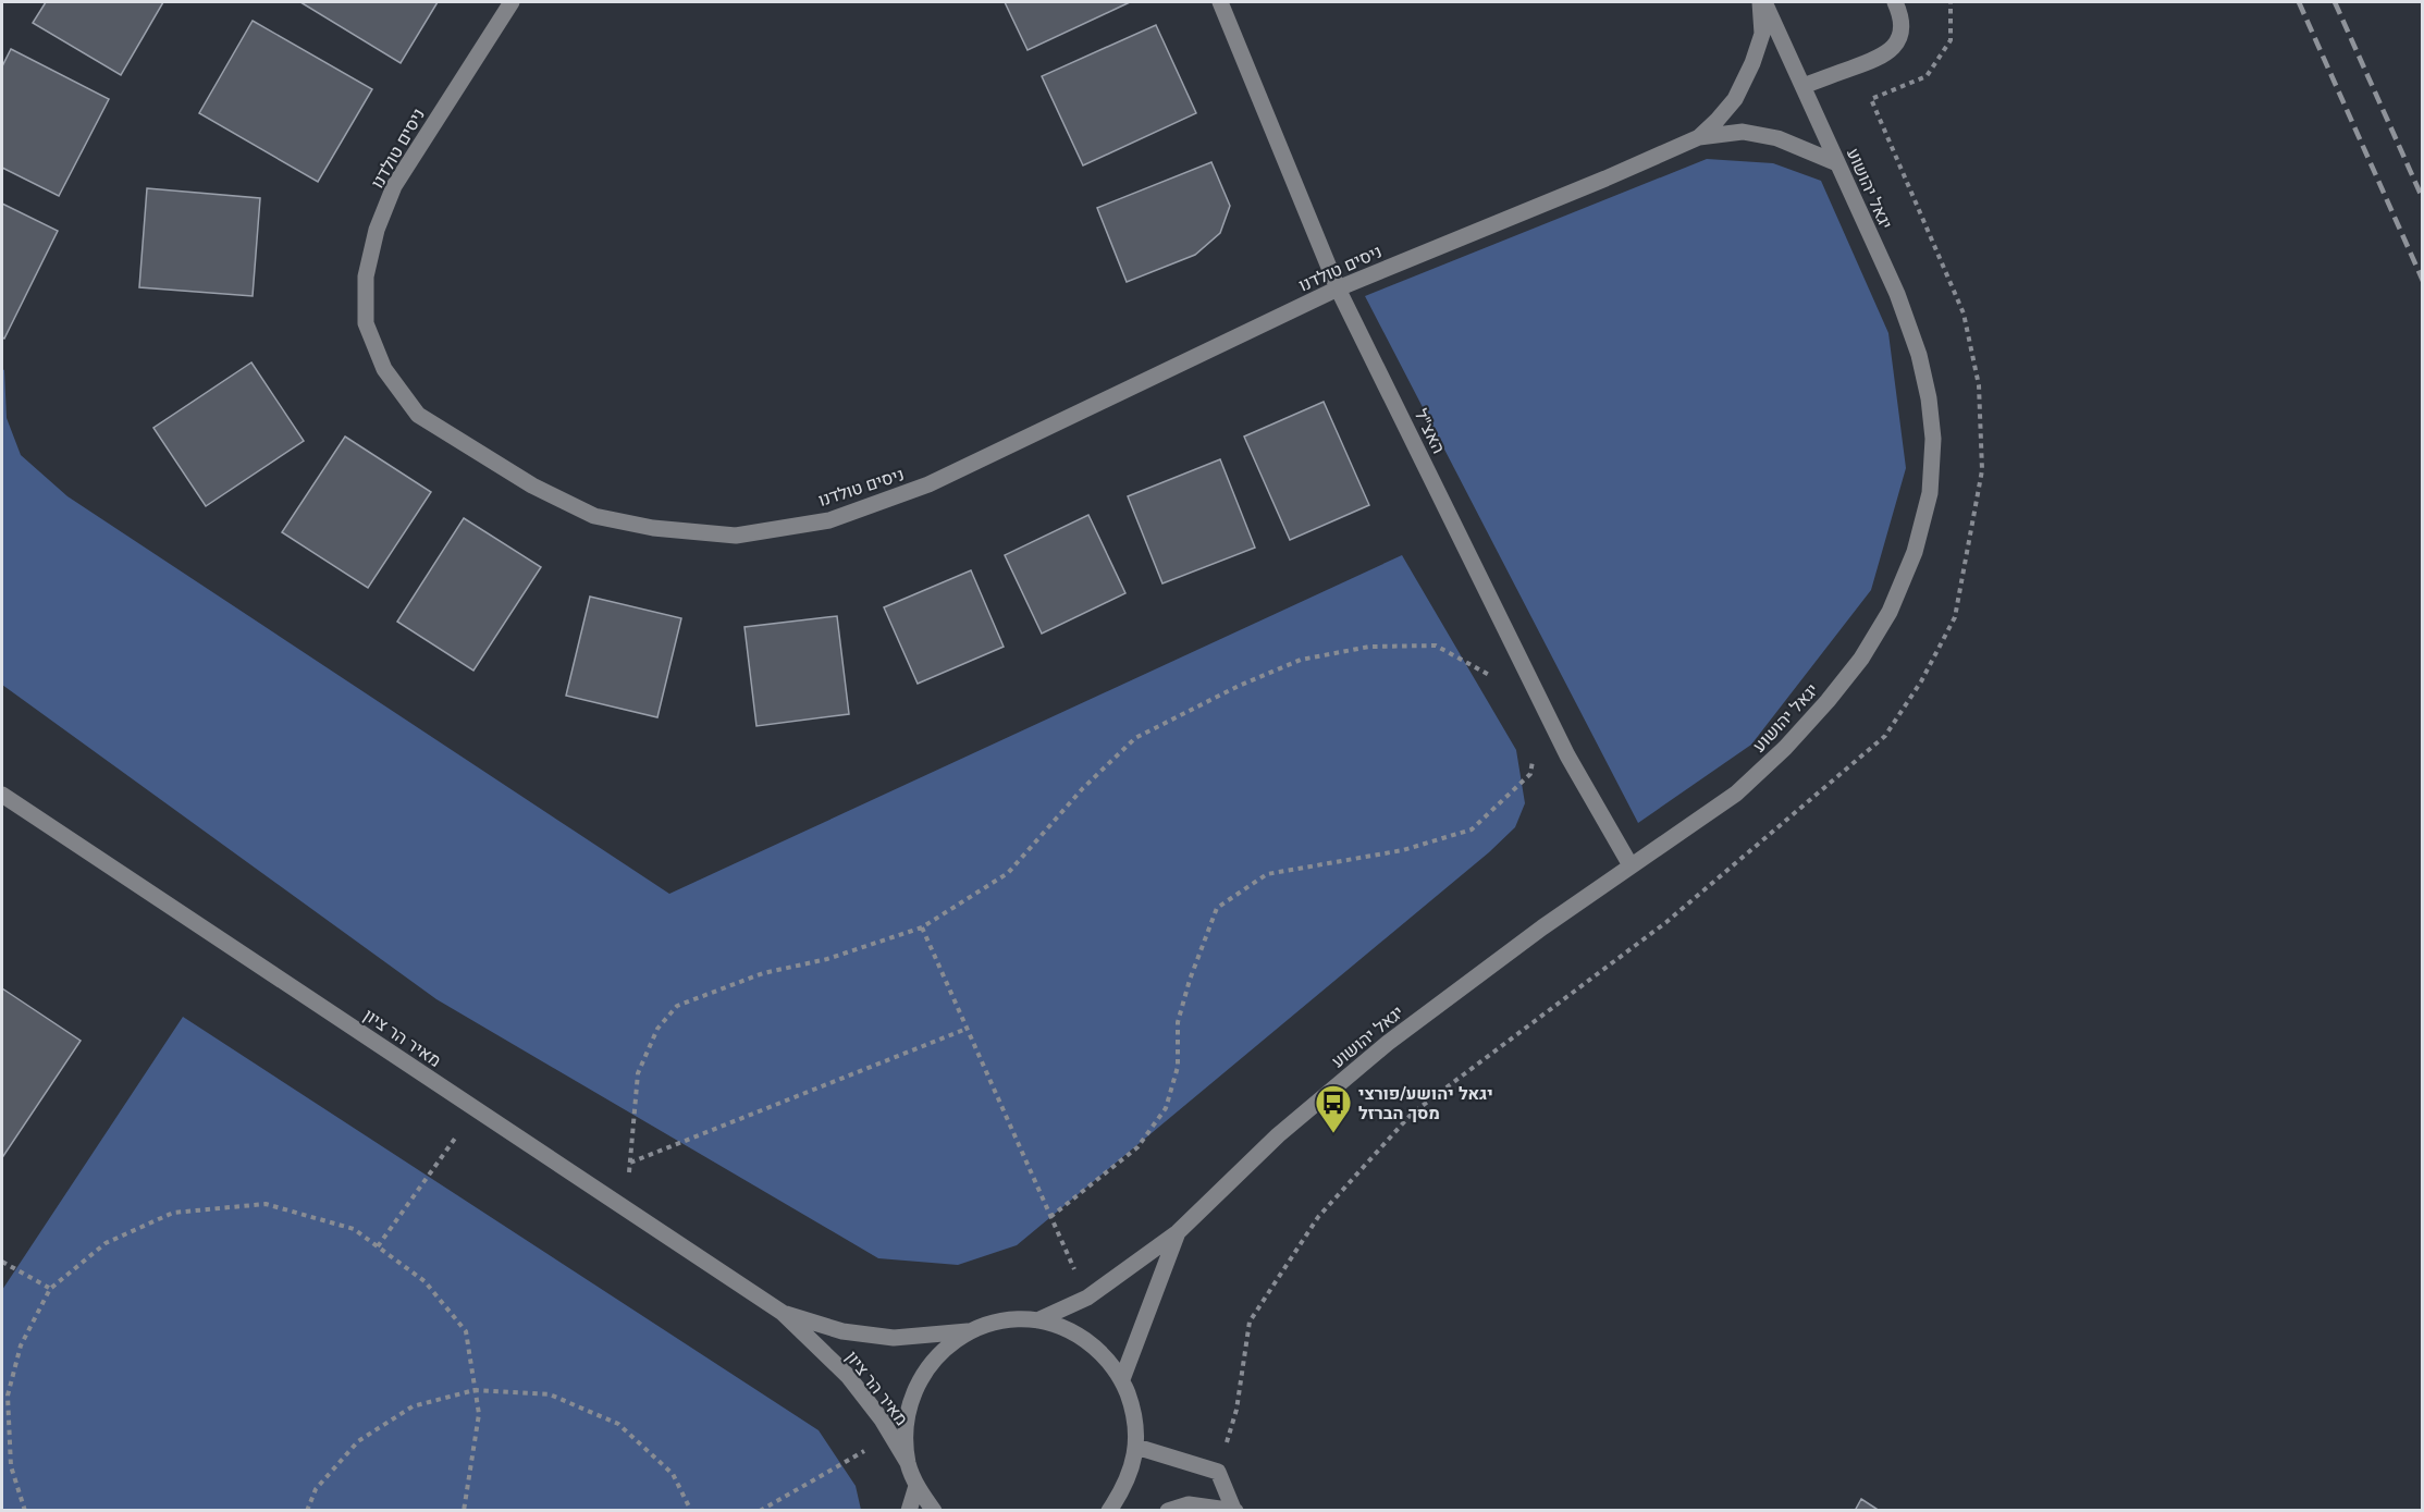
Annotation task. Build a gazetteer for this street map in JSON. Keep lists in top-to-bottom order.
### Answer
{
  "streets": {
    "street": [
      "ניסים טולדנו",
      "יגאל יהושוע",
      "האצ\"ל",
      "מאיר הר ציון"
    ]
  },
  "crossings": [
    ["ניסים טולדנו", "יגאל יהושוע"],
    ["ניסים טולדנו", "האצ\"ל"],
    ["יגאל יהושוע", "האצ\"ל"]
  ],
  "places": {
    "bus stop": ["יגאל יהושע/פורצי מסך הברזל"]
  }
}
